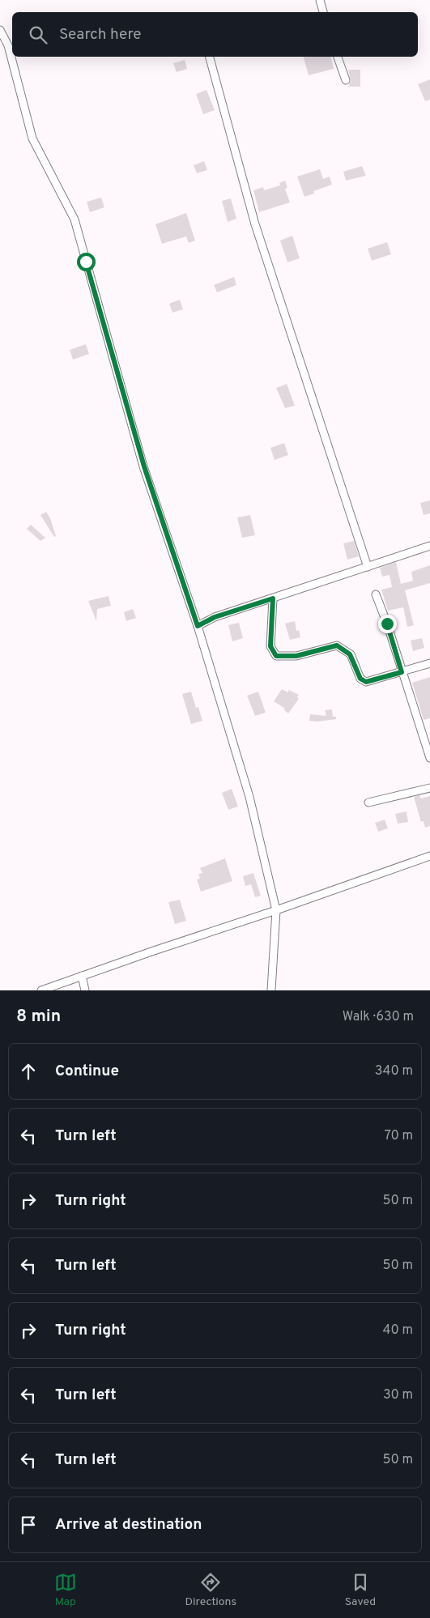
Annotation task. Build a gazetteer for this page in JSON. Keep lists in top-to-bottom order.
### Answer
{
  "page": {
    "search": "Search here",
    "heading": ["8 min", "Walk · 630 m"],
    "list": [
      ["Continue", "340 m"],
      ["Turn left", "70 m"],
      ["Turn right", "50 m"],
      ["Turn left", "50 m"],
      ["Turn right", "40 m"],
      ["Turn left", "30 m"],
      ["Turn left", "50 m"],
      "Arrive at destination"
    ],
    "nav": ["Map", "Directions", "Saved"]
  }
}
